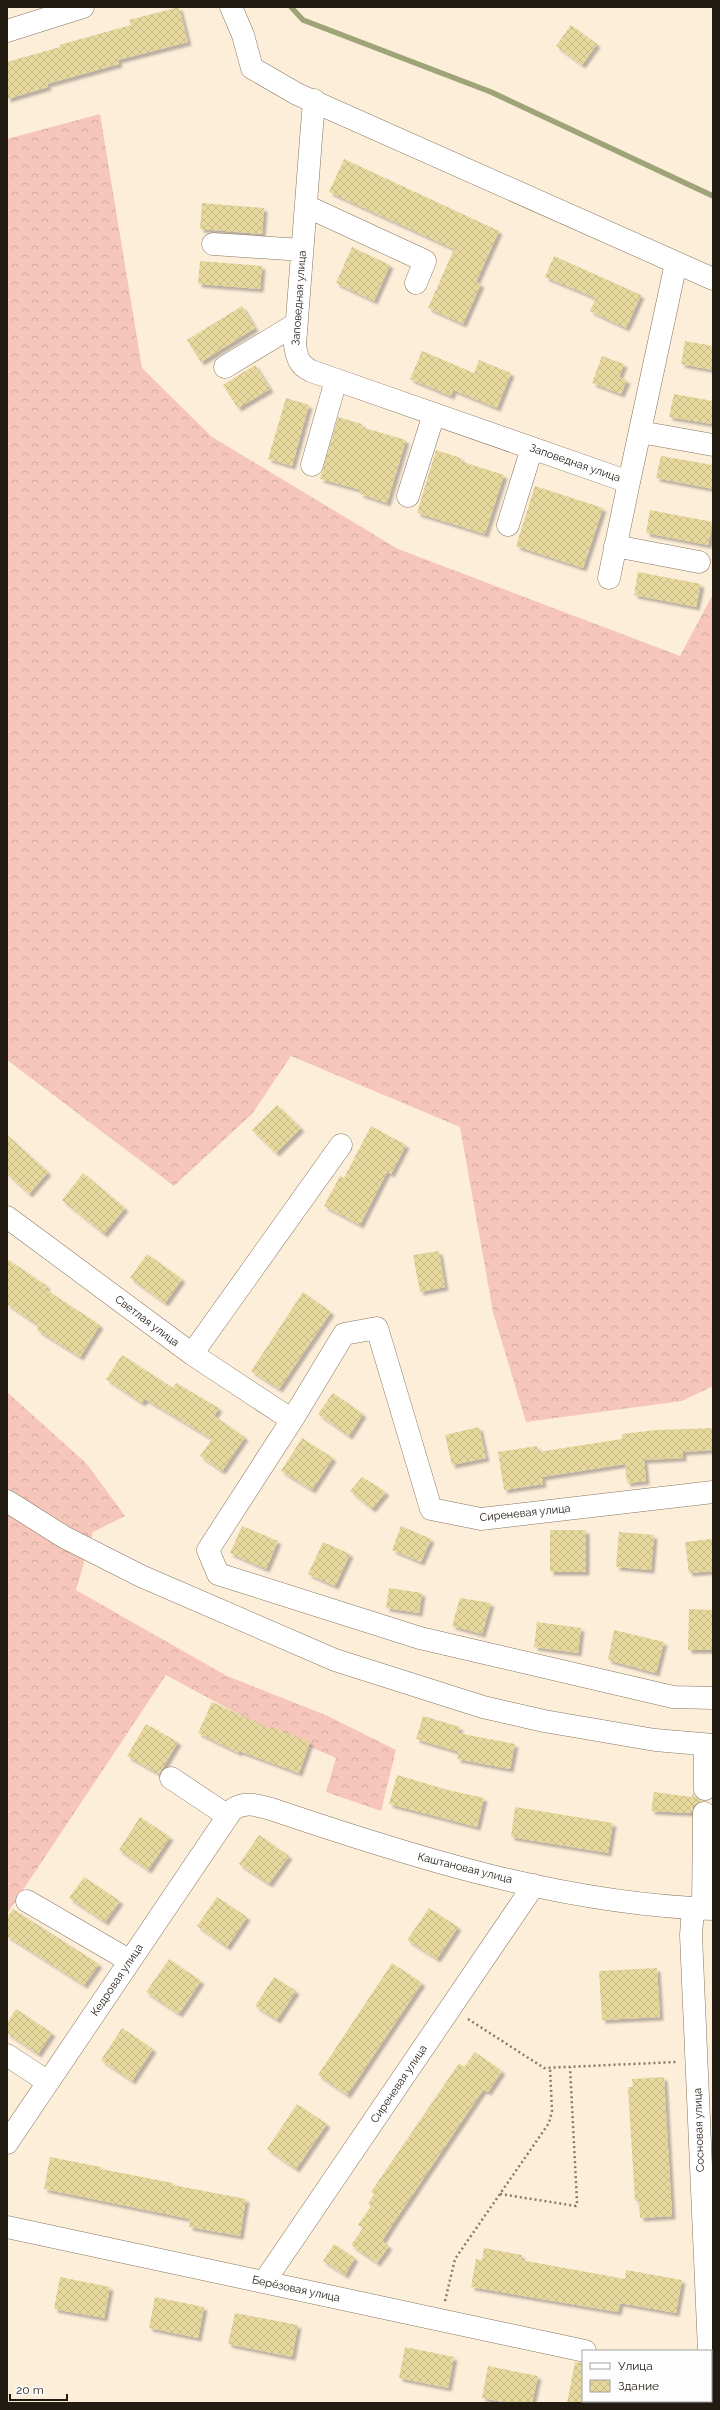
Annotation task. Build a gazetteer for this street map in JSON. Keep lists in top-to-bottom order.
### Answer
{
  "streets": {
    "street": [
      "Заповедная улица",
      "Светлая улица",
      "Сиреневая улица",
      "Каштановая улица",
      "Кедровая улица",
      "Сосновая улица",
      "Берёзовая улица"
    ]
  },
  "crossings": [
    ["Светлая улица", "Сиреневая улица"],
    ["Сиреневая улица", "Каштановая улица"],
    ["Сиреневая улица", "Берёзовая улица"],
    ["Каштановая улица", "Кедровая улица"],
    ["Каштановая улица", "Сосновая улица"]
  ],
  "legend": ["Улица", "Здание"],
  "scale_bar": "20 m"
}
